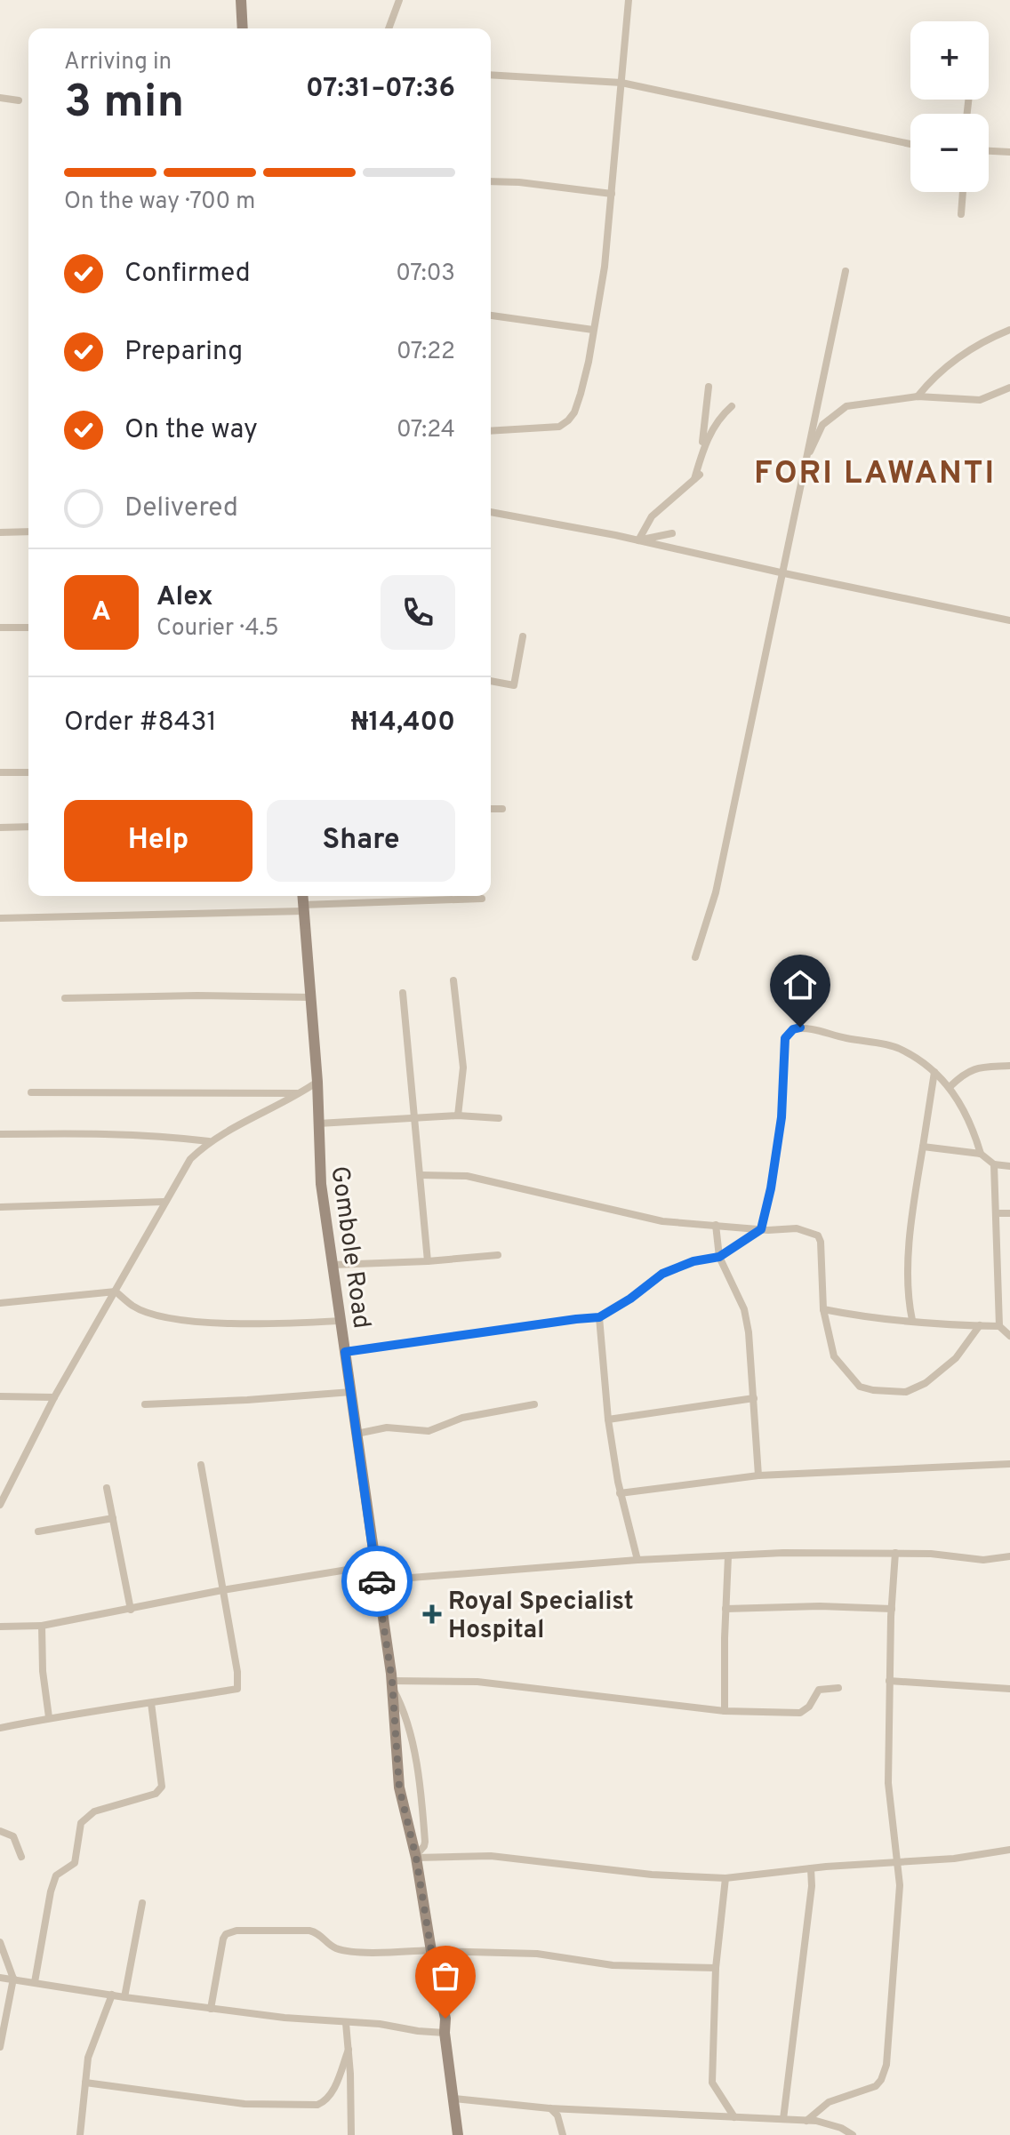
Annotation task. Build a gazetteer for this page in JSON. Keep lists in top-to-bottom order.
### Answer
{
  "streets": {
    "street": ["Gombole Road"]
  },
  "districts": ["FORI LAWANTI"],
  "places": {
    "health": ["Royal Specialist Hospital"]
  },
  "page": {
    "map_buttons": ["+", "−"],
    "heading": ["3 min", "Arriving in", "07:31–07:36"],
    "panel": [
      "Alex",
      "Courier · 4.5",
      "Order #8431",
      "₦14,400"
    ],
    "bar": "On the way · 700 m",
    "list": [
      ["Confirmed", "07:03"],
      ["Preparing", "07:22"],
      ["On the way", "07:24"],
      "Delivered"
    ],
    "round": "A",
    "buttons": ["Help", "Share"]
  }
}
